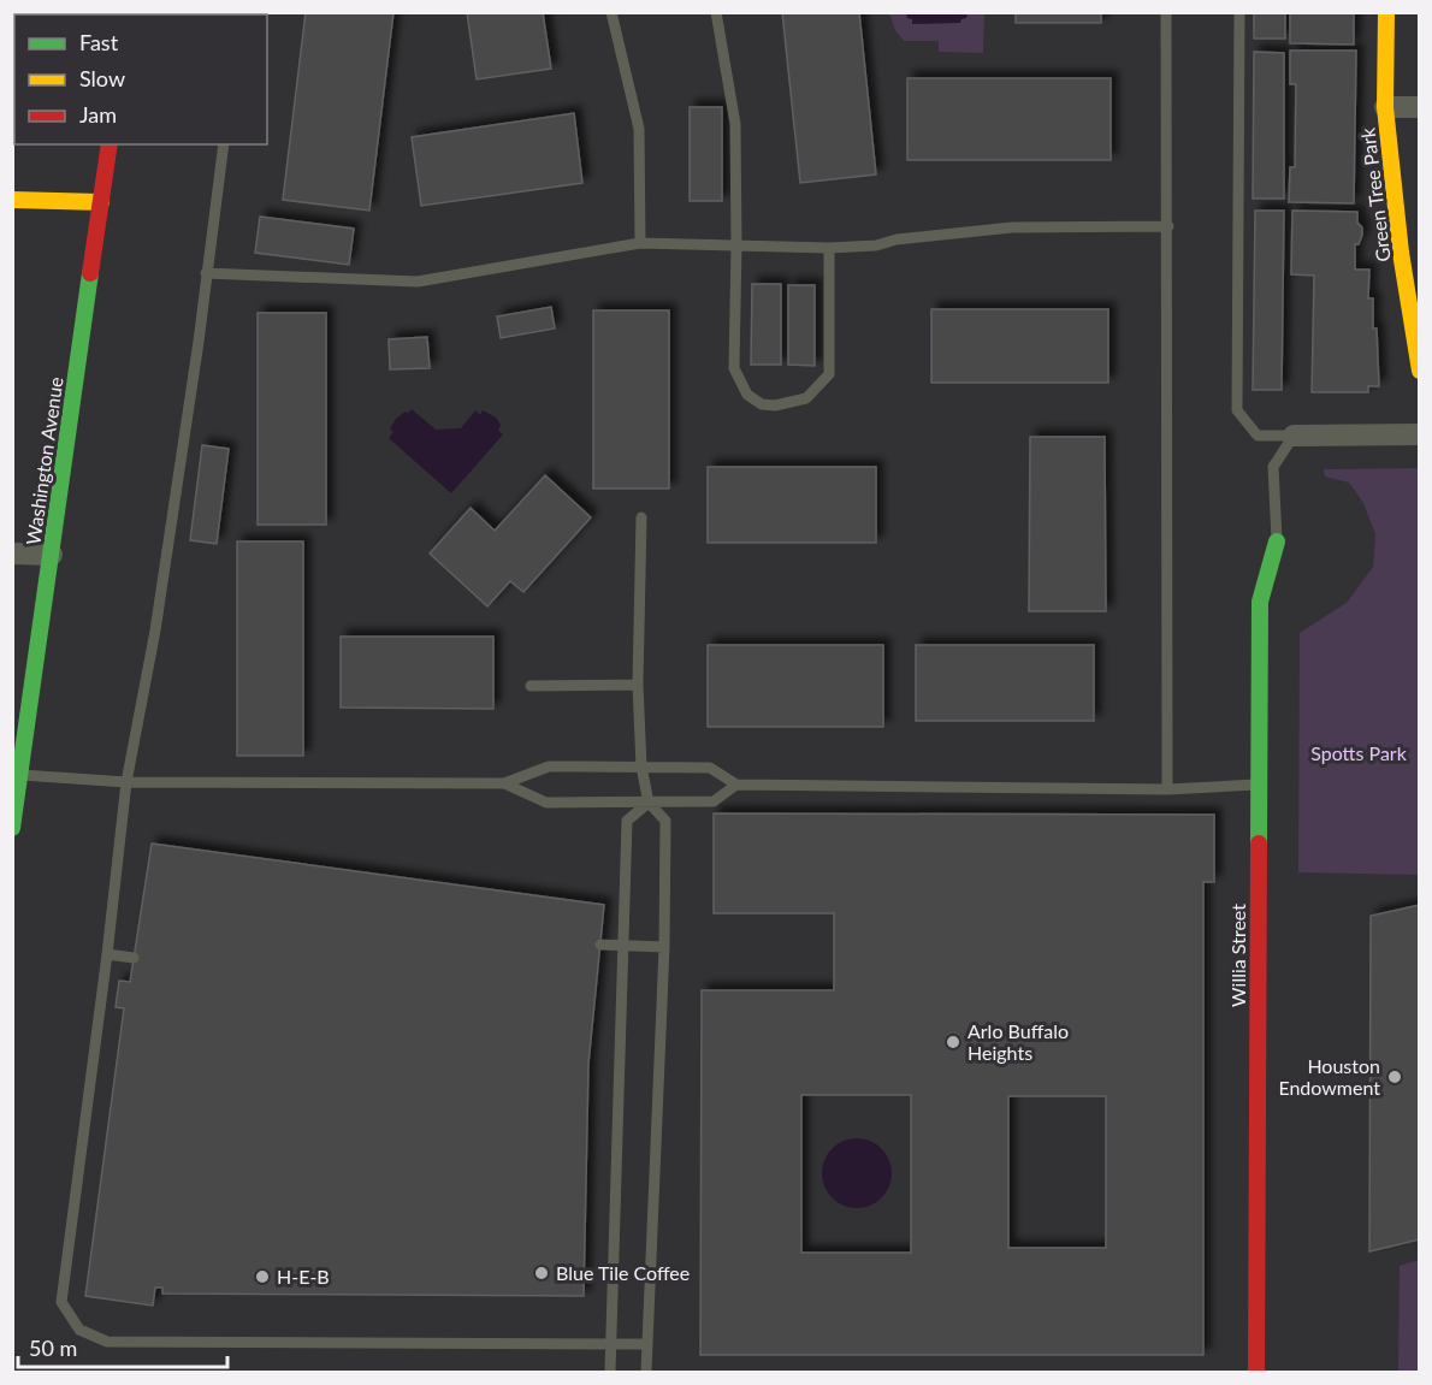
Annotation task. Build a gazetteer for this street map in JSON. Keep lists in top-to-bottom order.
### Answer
{
  "streets": {
    "street": ["Green Tree Park", "Washington Avenue", "Willia Street"]
  },
  "parks": ["Spotts Park"],
  "places": [
    "Arlo Buffalo Heights",
    "Houston Endowment",
    "Blue Tile Coffee",
    "H-E-B"
  ],
  "legend": ["Fast", "Slow", "Jam"],
  "scale_bar": "50 m"
}
